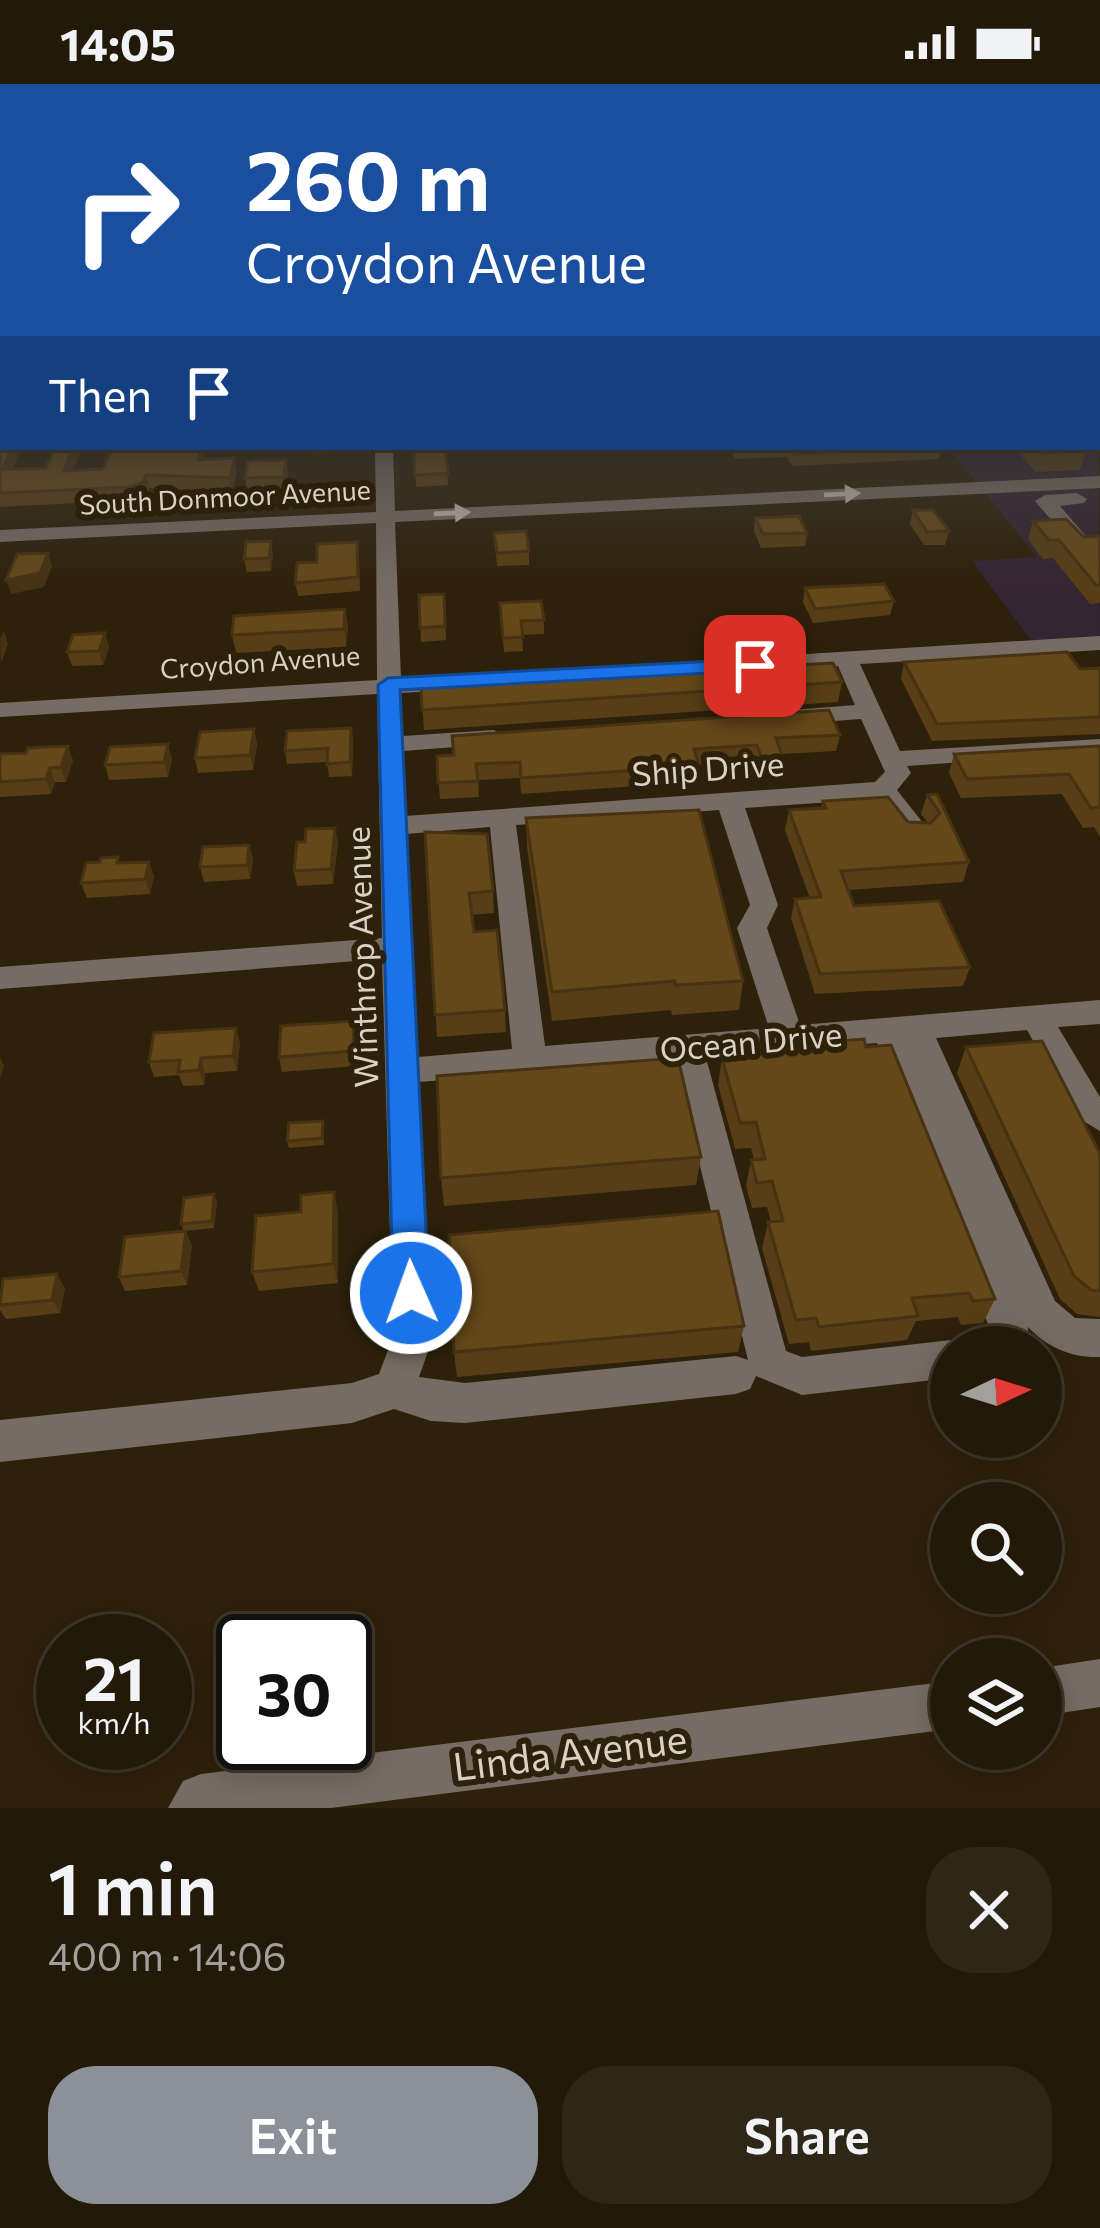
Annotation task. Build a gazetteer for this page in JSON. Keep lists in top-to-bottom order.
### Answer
{
  "streets": {
    "street": [
      "South Donmoor Avenue",
      "Croydon Avenue",
      "Ship Drive",
      "Winthrop Avenue",
      "Ocean Drive",
      "Linda Avenue"
    ]
  },
  "crossings": [
    ["South Donmoor Avenue", "Winthrop Avenue"],
    ["Croydon Avenue", "Winthrop Avenue"],
    ["Ship Drive", "Winthrop Avenue"],
    ["Winthrop Avenue", "Ocean Drive"]
  ],
  "north": "right",
  "page": {
    "status": "14:05",
    "turn": ["260 m", "Croydon Avenue"],
    "then": "Then",
    "speed": "21 km/h",
    "limit": "30",
    "heading": ["1 min", "400 m · 14:06"],
    "buttons": ["Exit", "Share"]
  }
}
